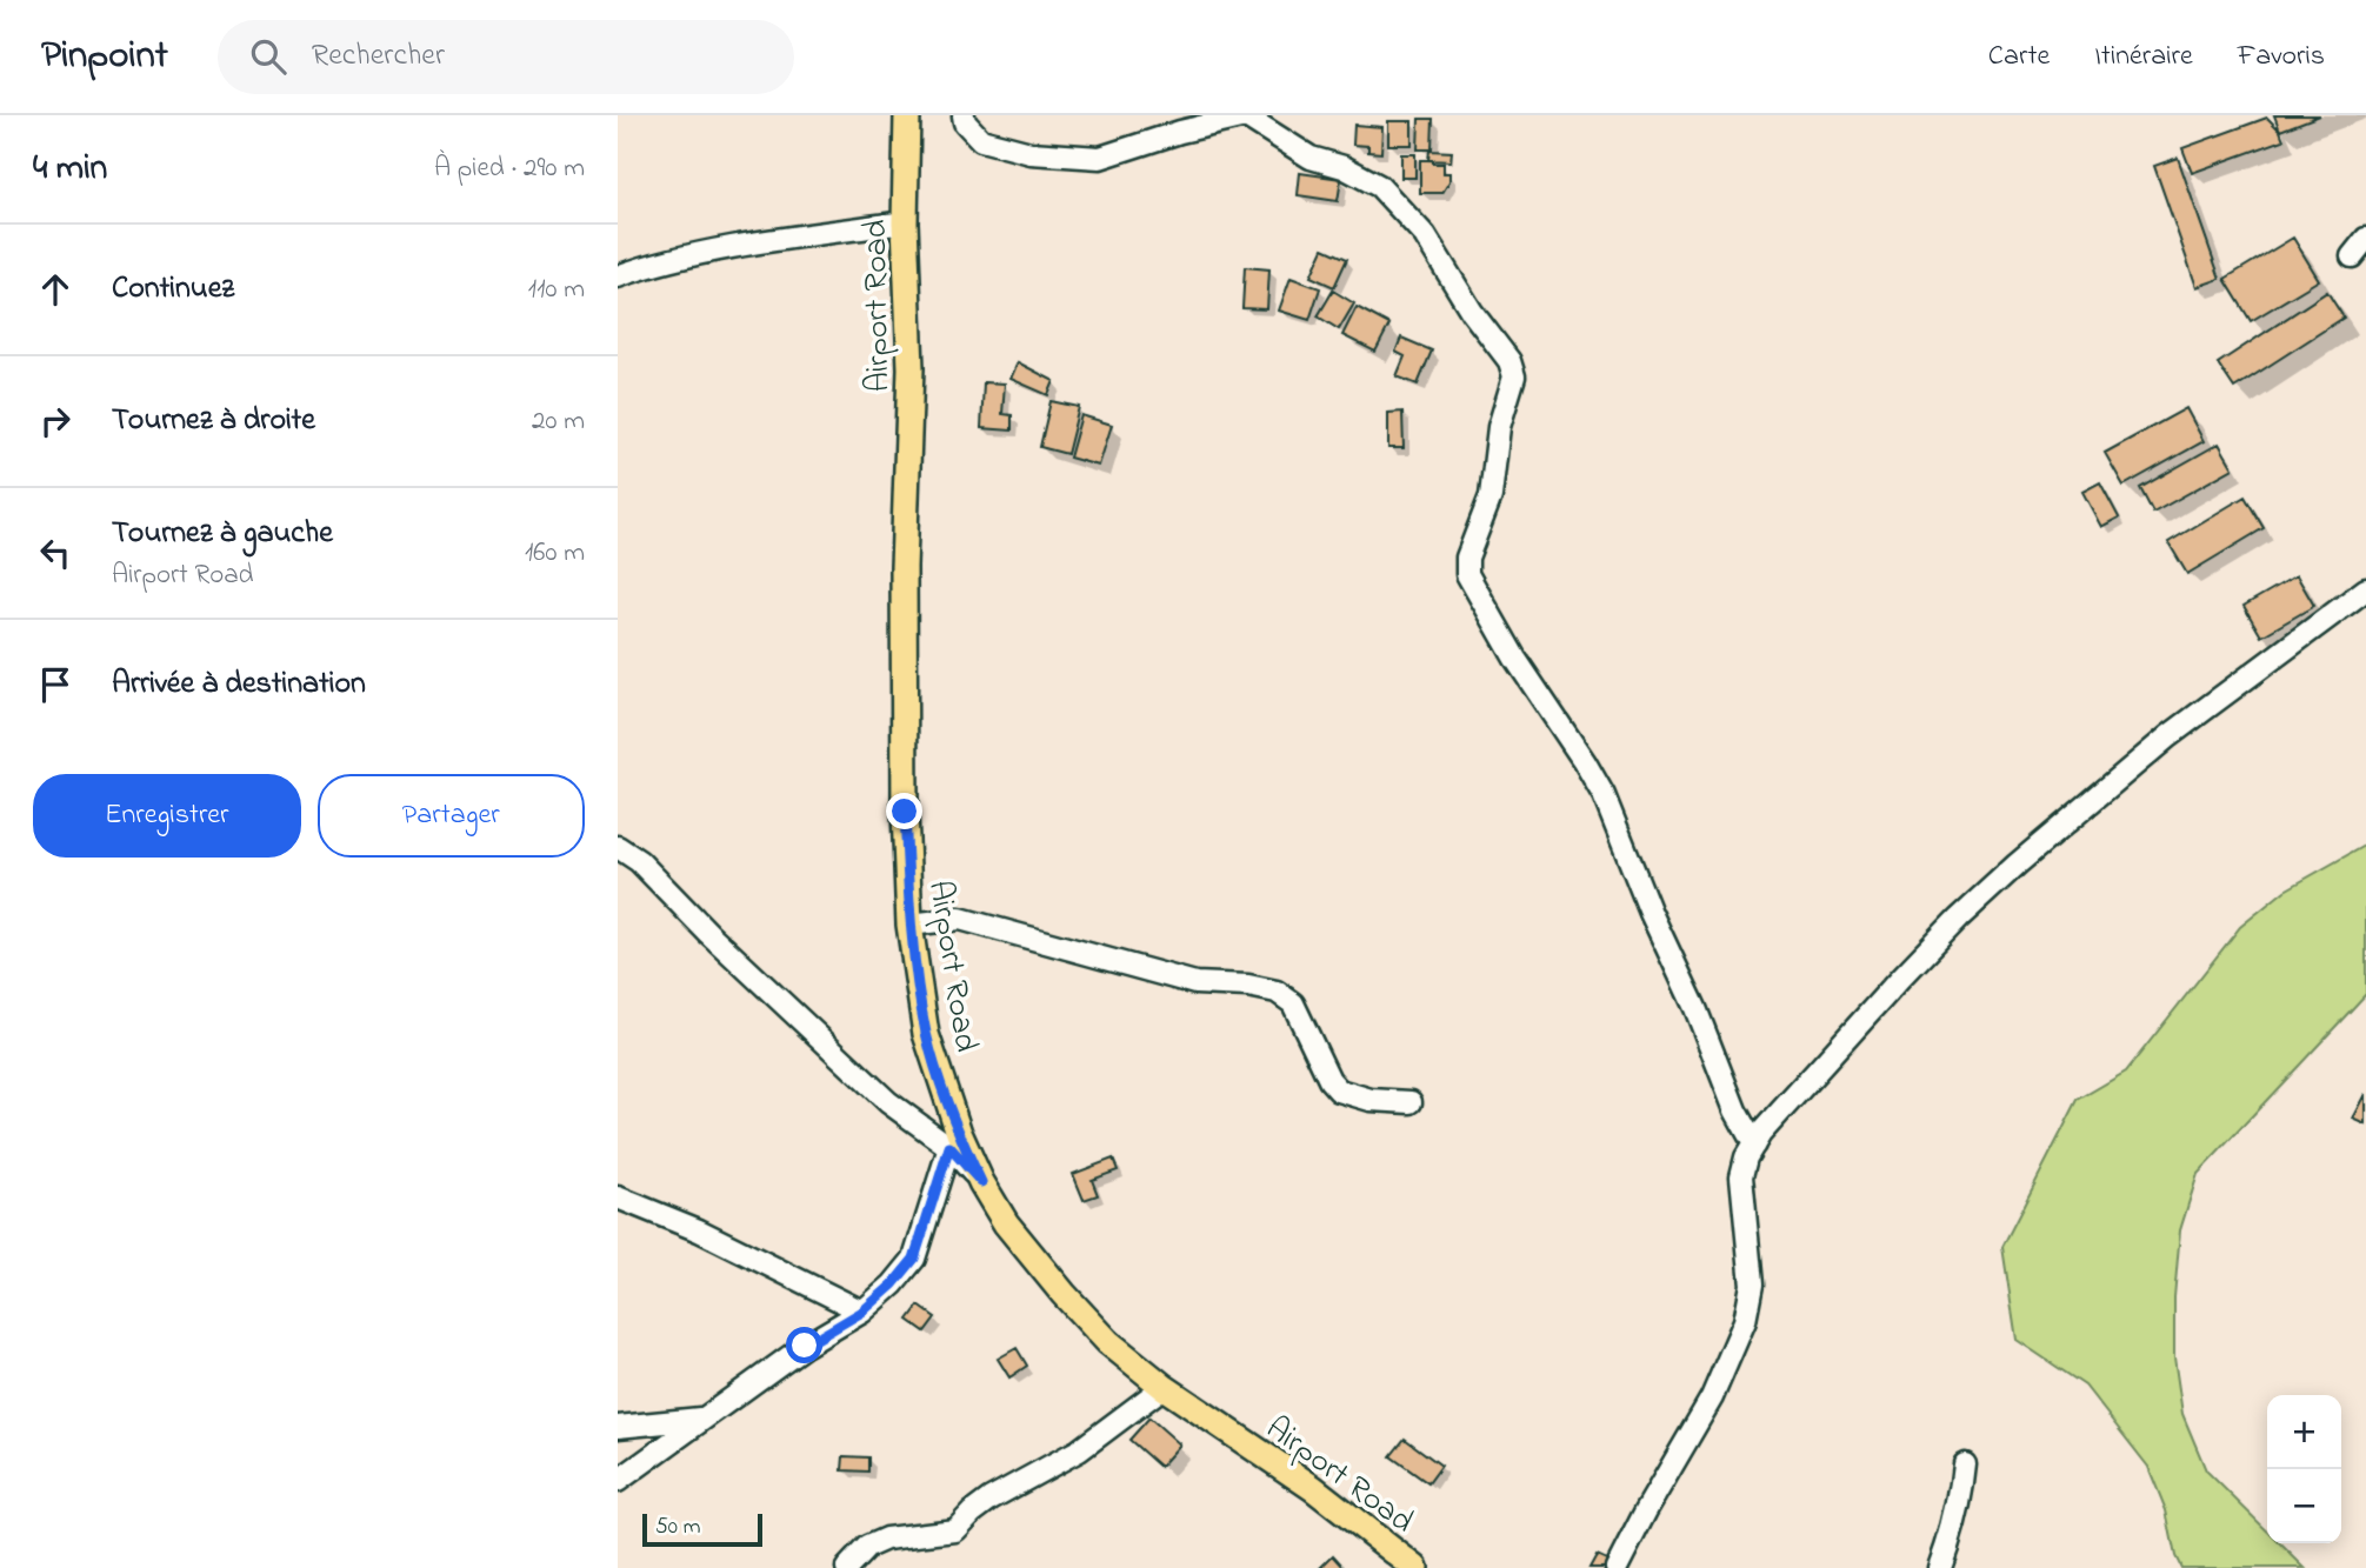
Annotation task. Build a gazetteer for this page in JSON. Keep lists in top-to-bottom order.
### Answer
{
  "streets": {
    "main road": ["Airport Road"]
  },
  "scale_bar": "50 m",
  "page": {
    "header": "Pinpoint",
    "search": "Rechercher",
    "nav": ["Carte", "Itinéraire", "Favoris"],
    "heading": ["4 min", "À pied · 290 m"],
    "list": [
      ["Continuez", "110 m"],
      ["Tournez à droite", "20 m"],
      ["Tournez à gauche", "Airport Road", "160 m"],
      "Arrivée à destination"
    ],
    "buttons": ["Enregistrer", "Partager"],
    "map_buttons": ["+", "−"],
    "scale": "50 m"
  }
}
